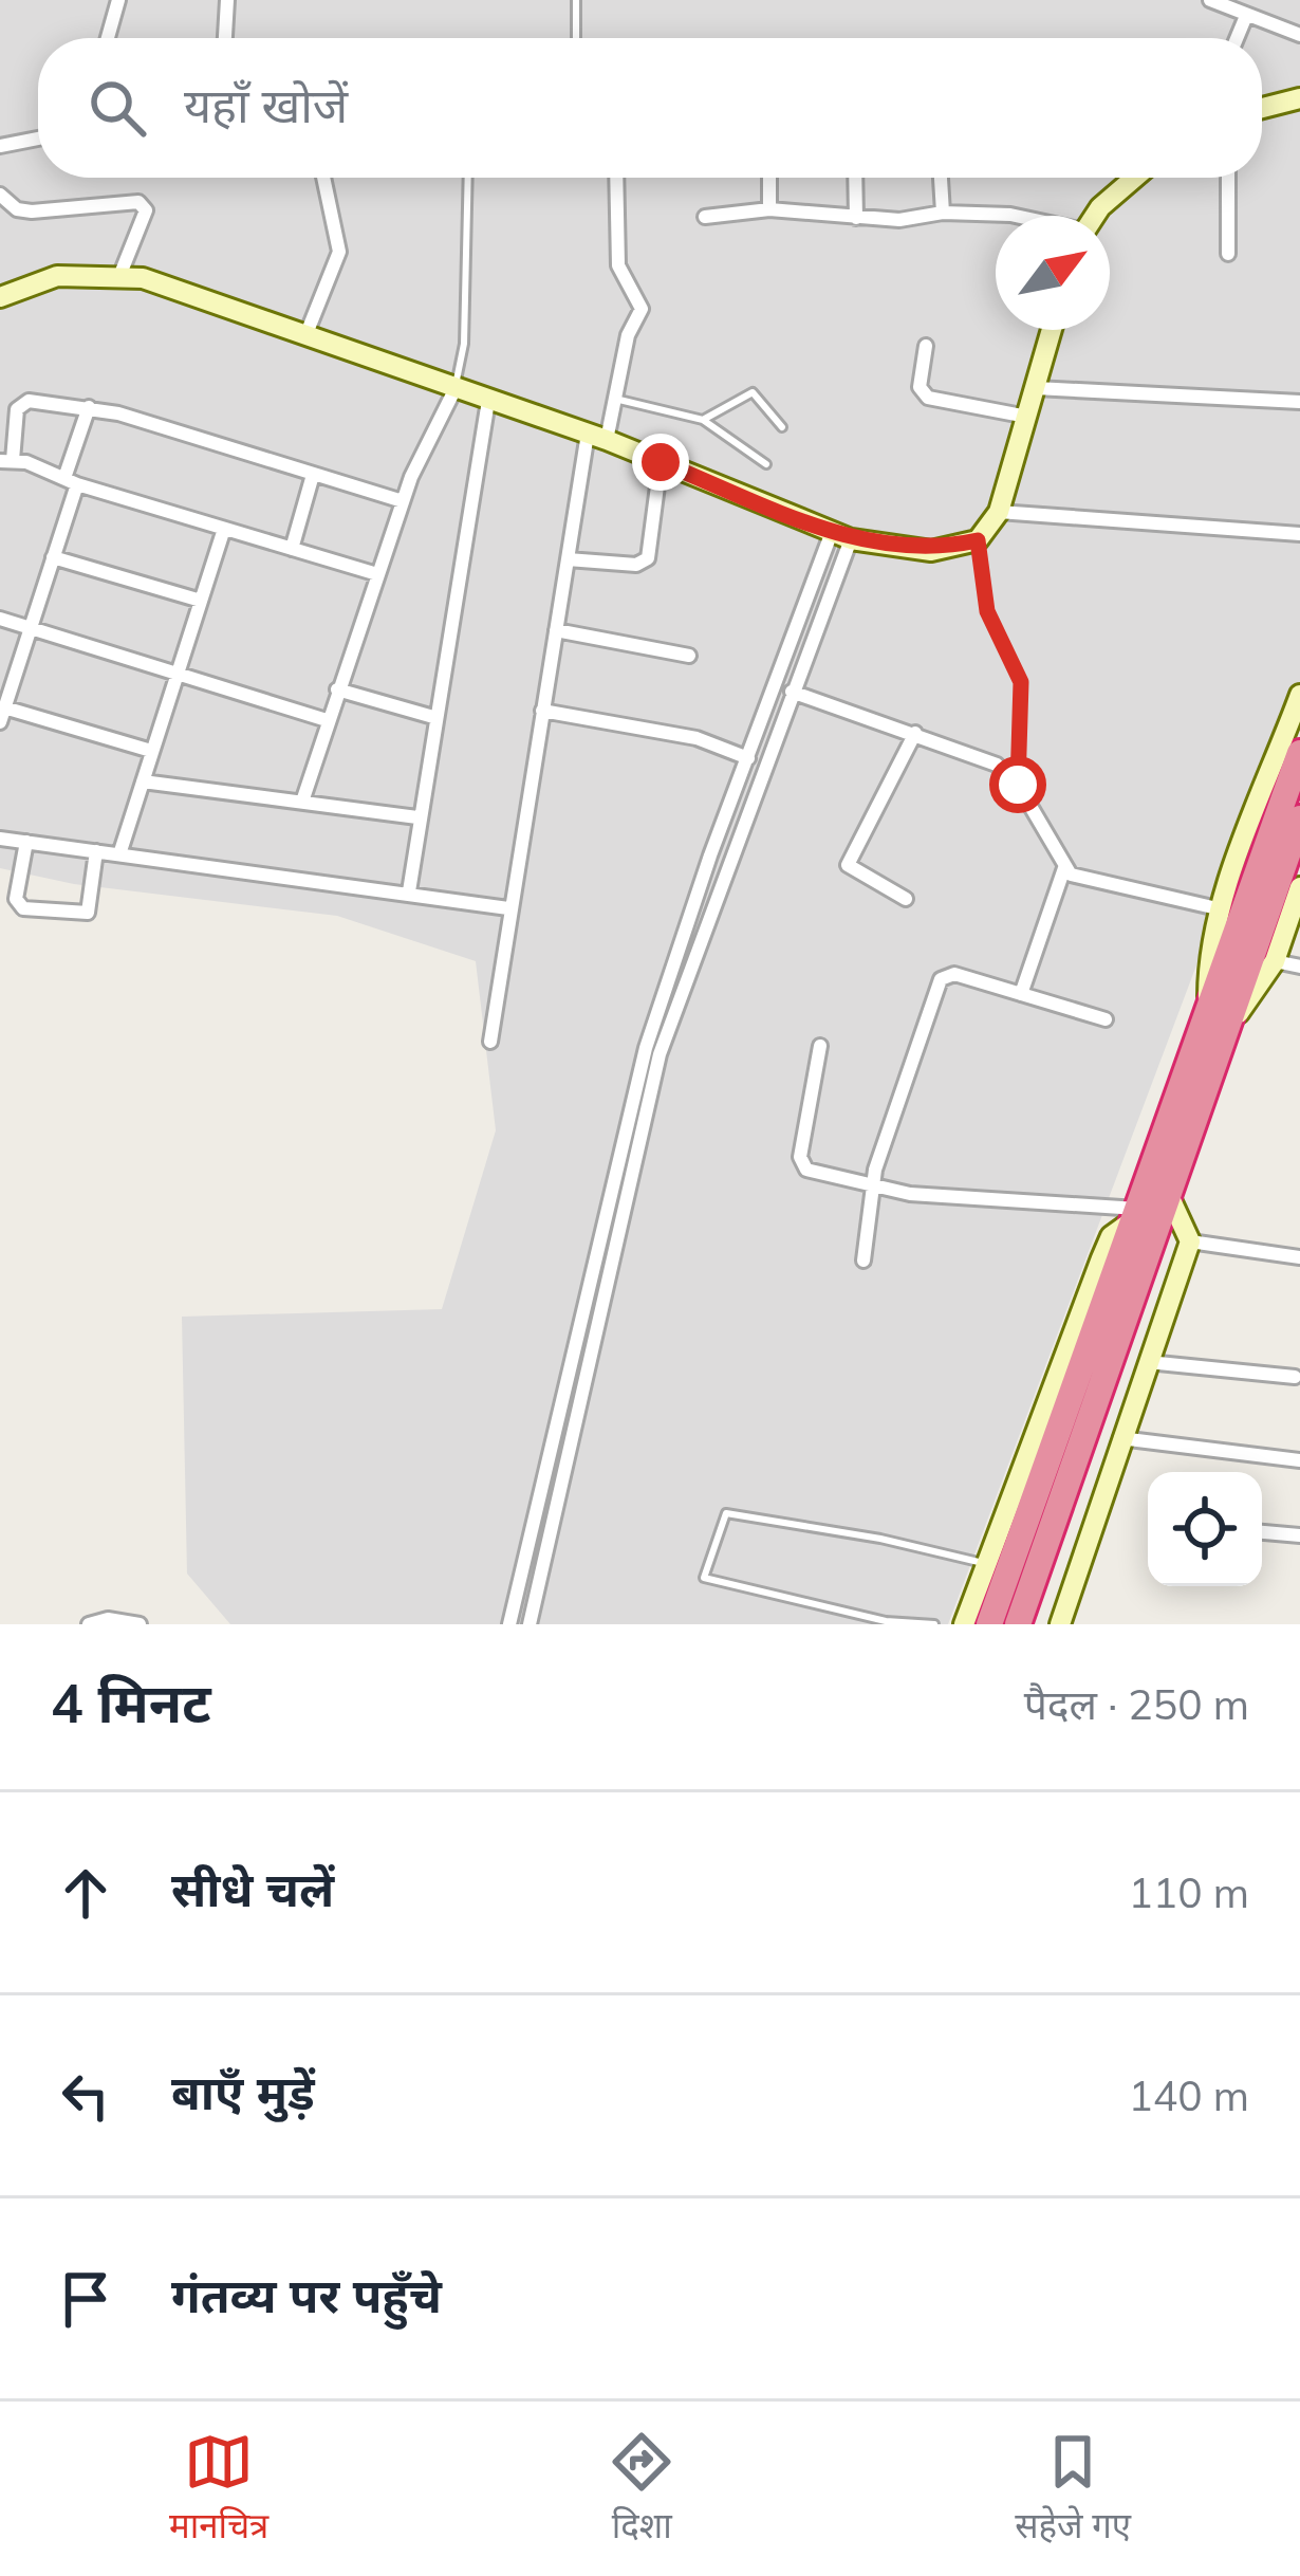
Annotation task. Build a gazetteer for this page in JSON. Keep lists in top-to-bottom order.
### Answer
{
  "north": "top right",
  "page": {
    "search": "यहाँ खोजें",
    "heading": ["4 मिनट", "पैदल · 250 m"],
    "list": [
      ["सीधे चलें", "110 m"],
      ["बाएँ मुड़ें", "140 m"],
      "गंतव्य पर पहुँचे"
    ],
    "nav": ["मानचित्र", "दिशा", "सहेजे गए"]
  }
}
